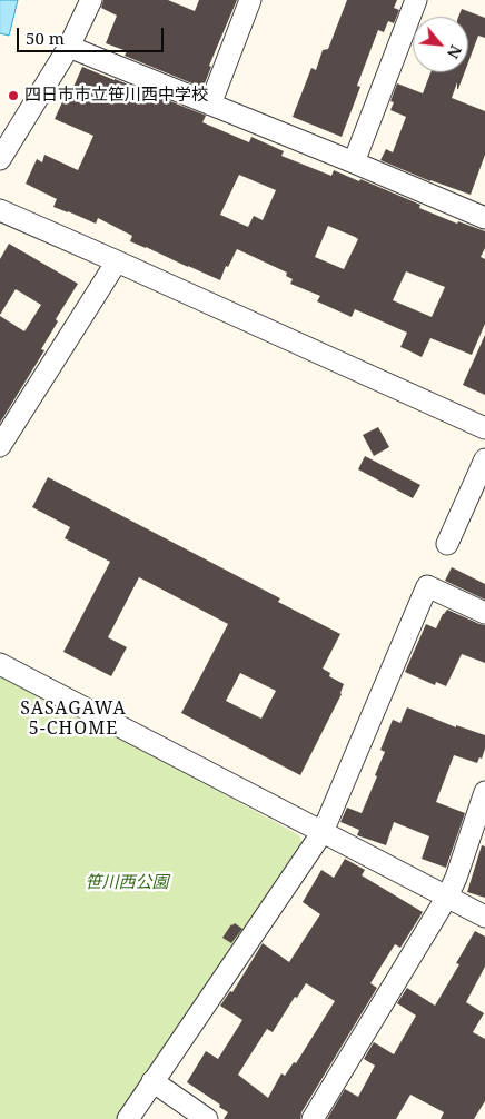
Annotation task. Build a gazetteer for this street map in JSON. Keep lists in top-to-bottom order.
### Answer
{
  "districts": ["SASAGAWA 5-CHOME"],
  "parks": ["笹川西公園"],
  "places": ["四日市市立笹川西中学校"],
  "scale_bar": "50 m",
  "north": "bottom right"
}
